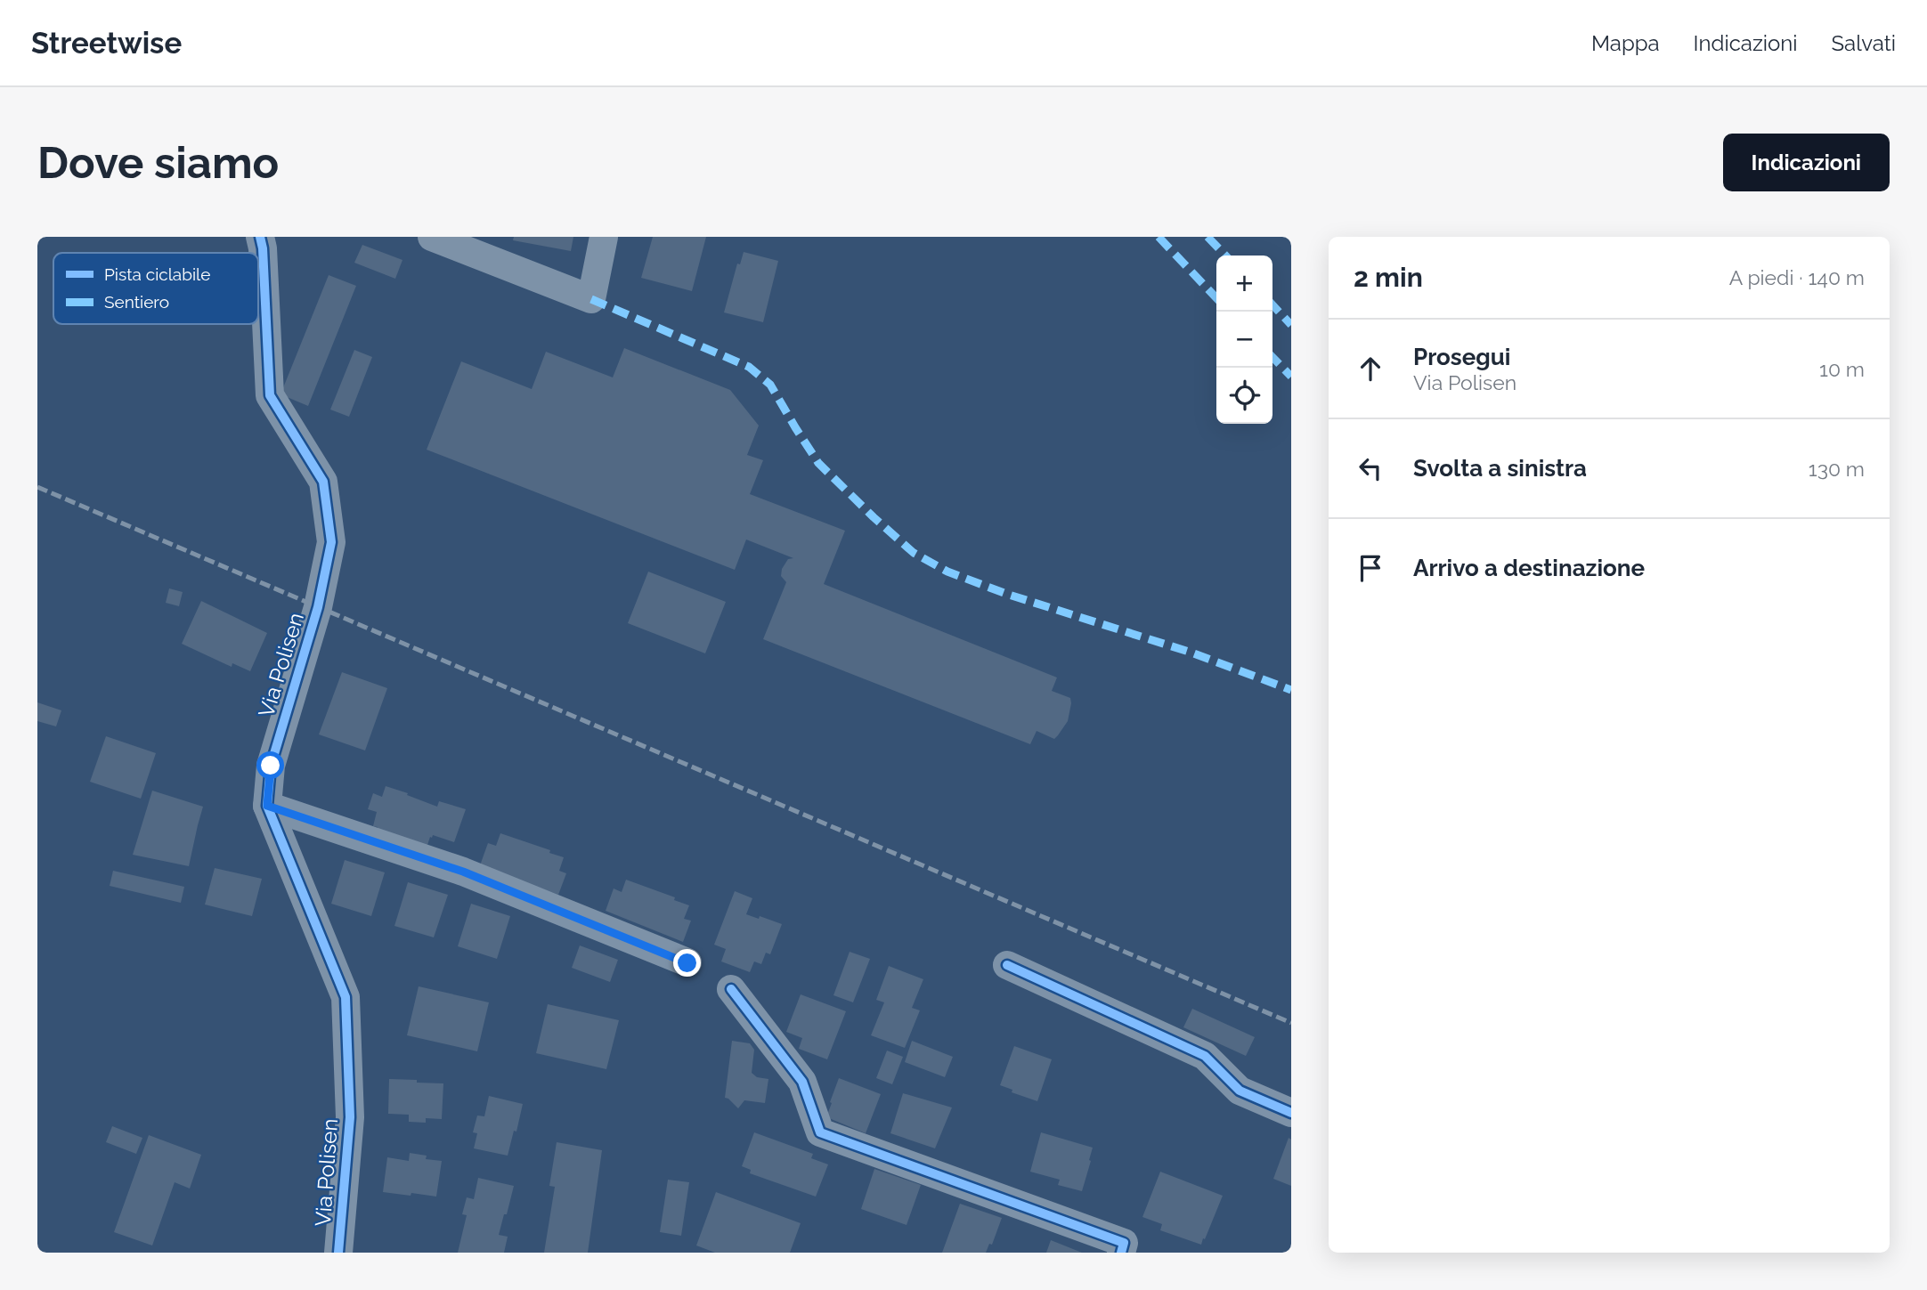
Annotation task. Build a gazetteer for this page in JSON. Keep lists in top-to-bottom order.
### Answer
{
  "streets": {
    "street": ["Via Polisen"]
  },
  "legend": ["Pista ciclabile", "Sentiero"],
  "page": {
    "header": "Streetwise",
    "nav": ["Mappa", "Indicazioni", "Salvati"],
    "buttons": "Indicazioni",
    "title": "Dove siamo",
    "heading": ["2 min", "A piedi · 140 m"],
    "map_buttons": ["+", "−"],
    "list": [
      ["Prosegui", "Via Polisen", "10 m"],
      ["Svolta a sinistra", "130 m"],
      "Arrivo a destinazione"
    ]
  }
}
